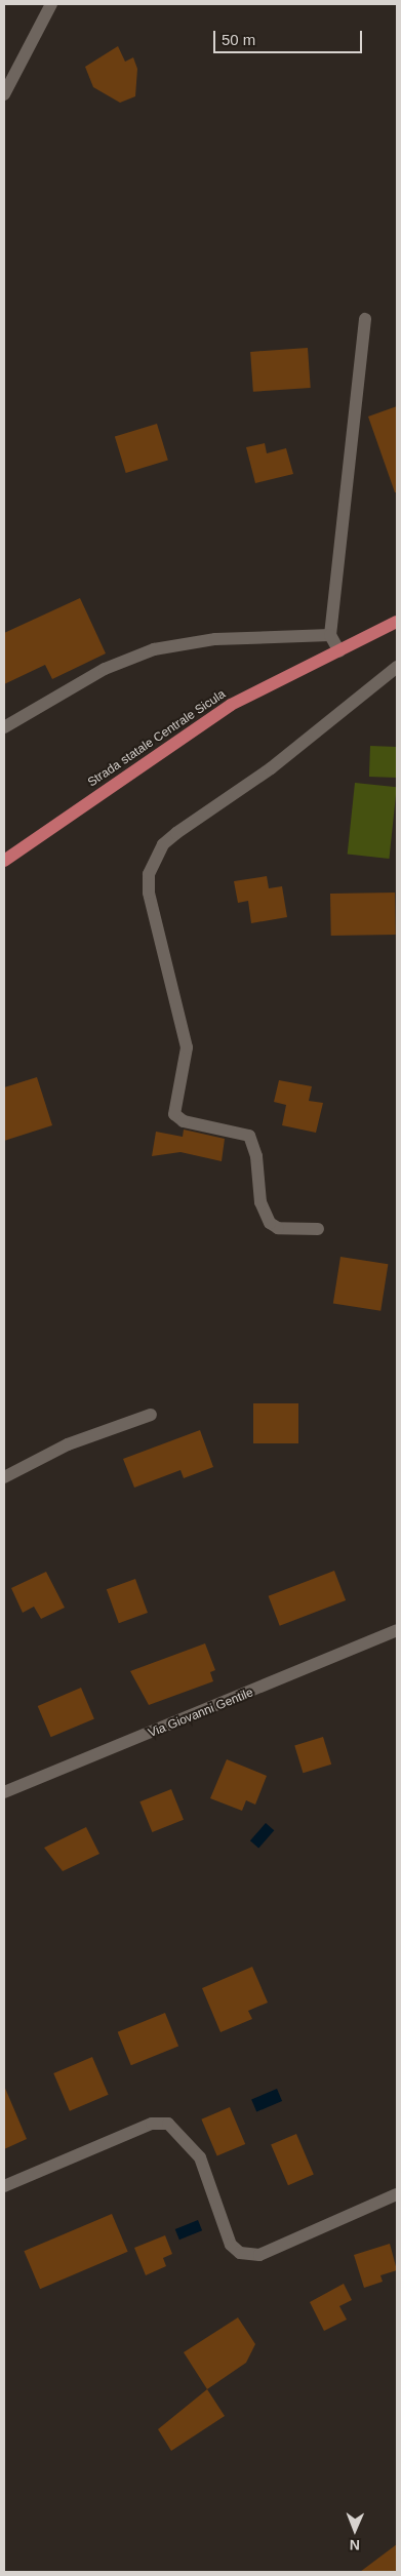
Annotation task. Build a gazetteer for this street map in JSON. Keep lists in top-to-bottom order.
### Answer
{
  "streets": {
    "main road": ["Strada statale Centrale Sicula"],
    "street": ["Via Giovanni Gentile"]
  },
  "scale_bar": "50 m",
  "north": "bottom"
}
